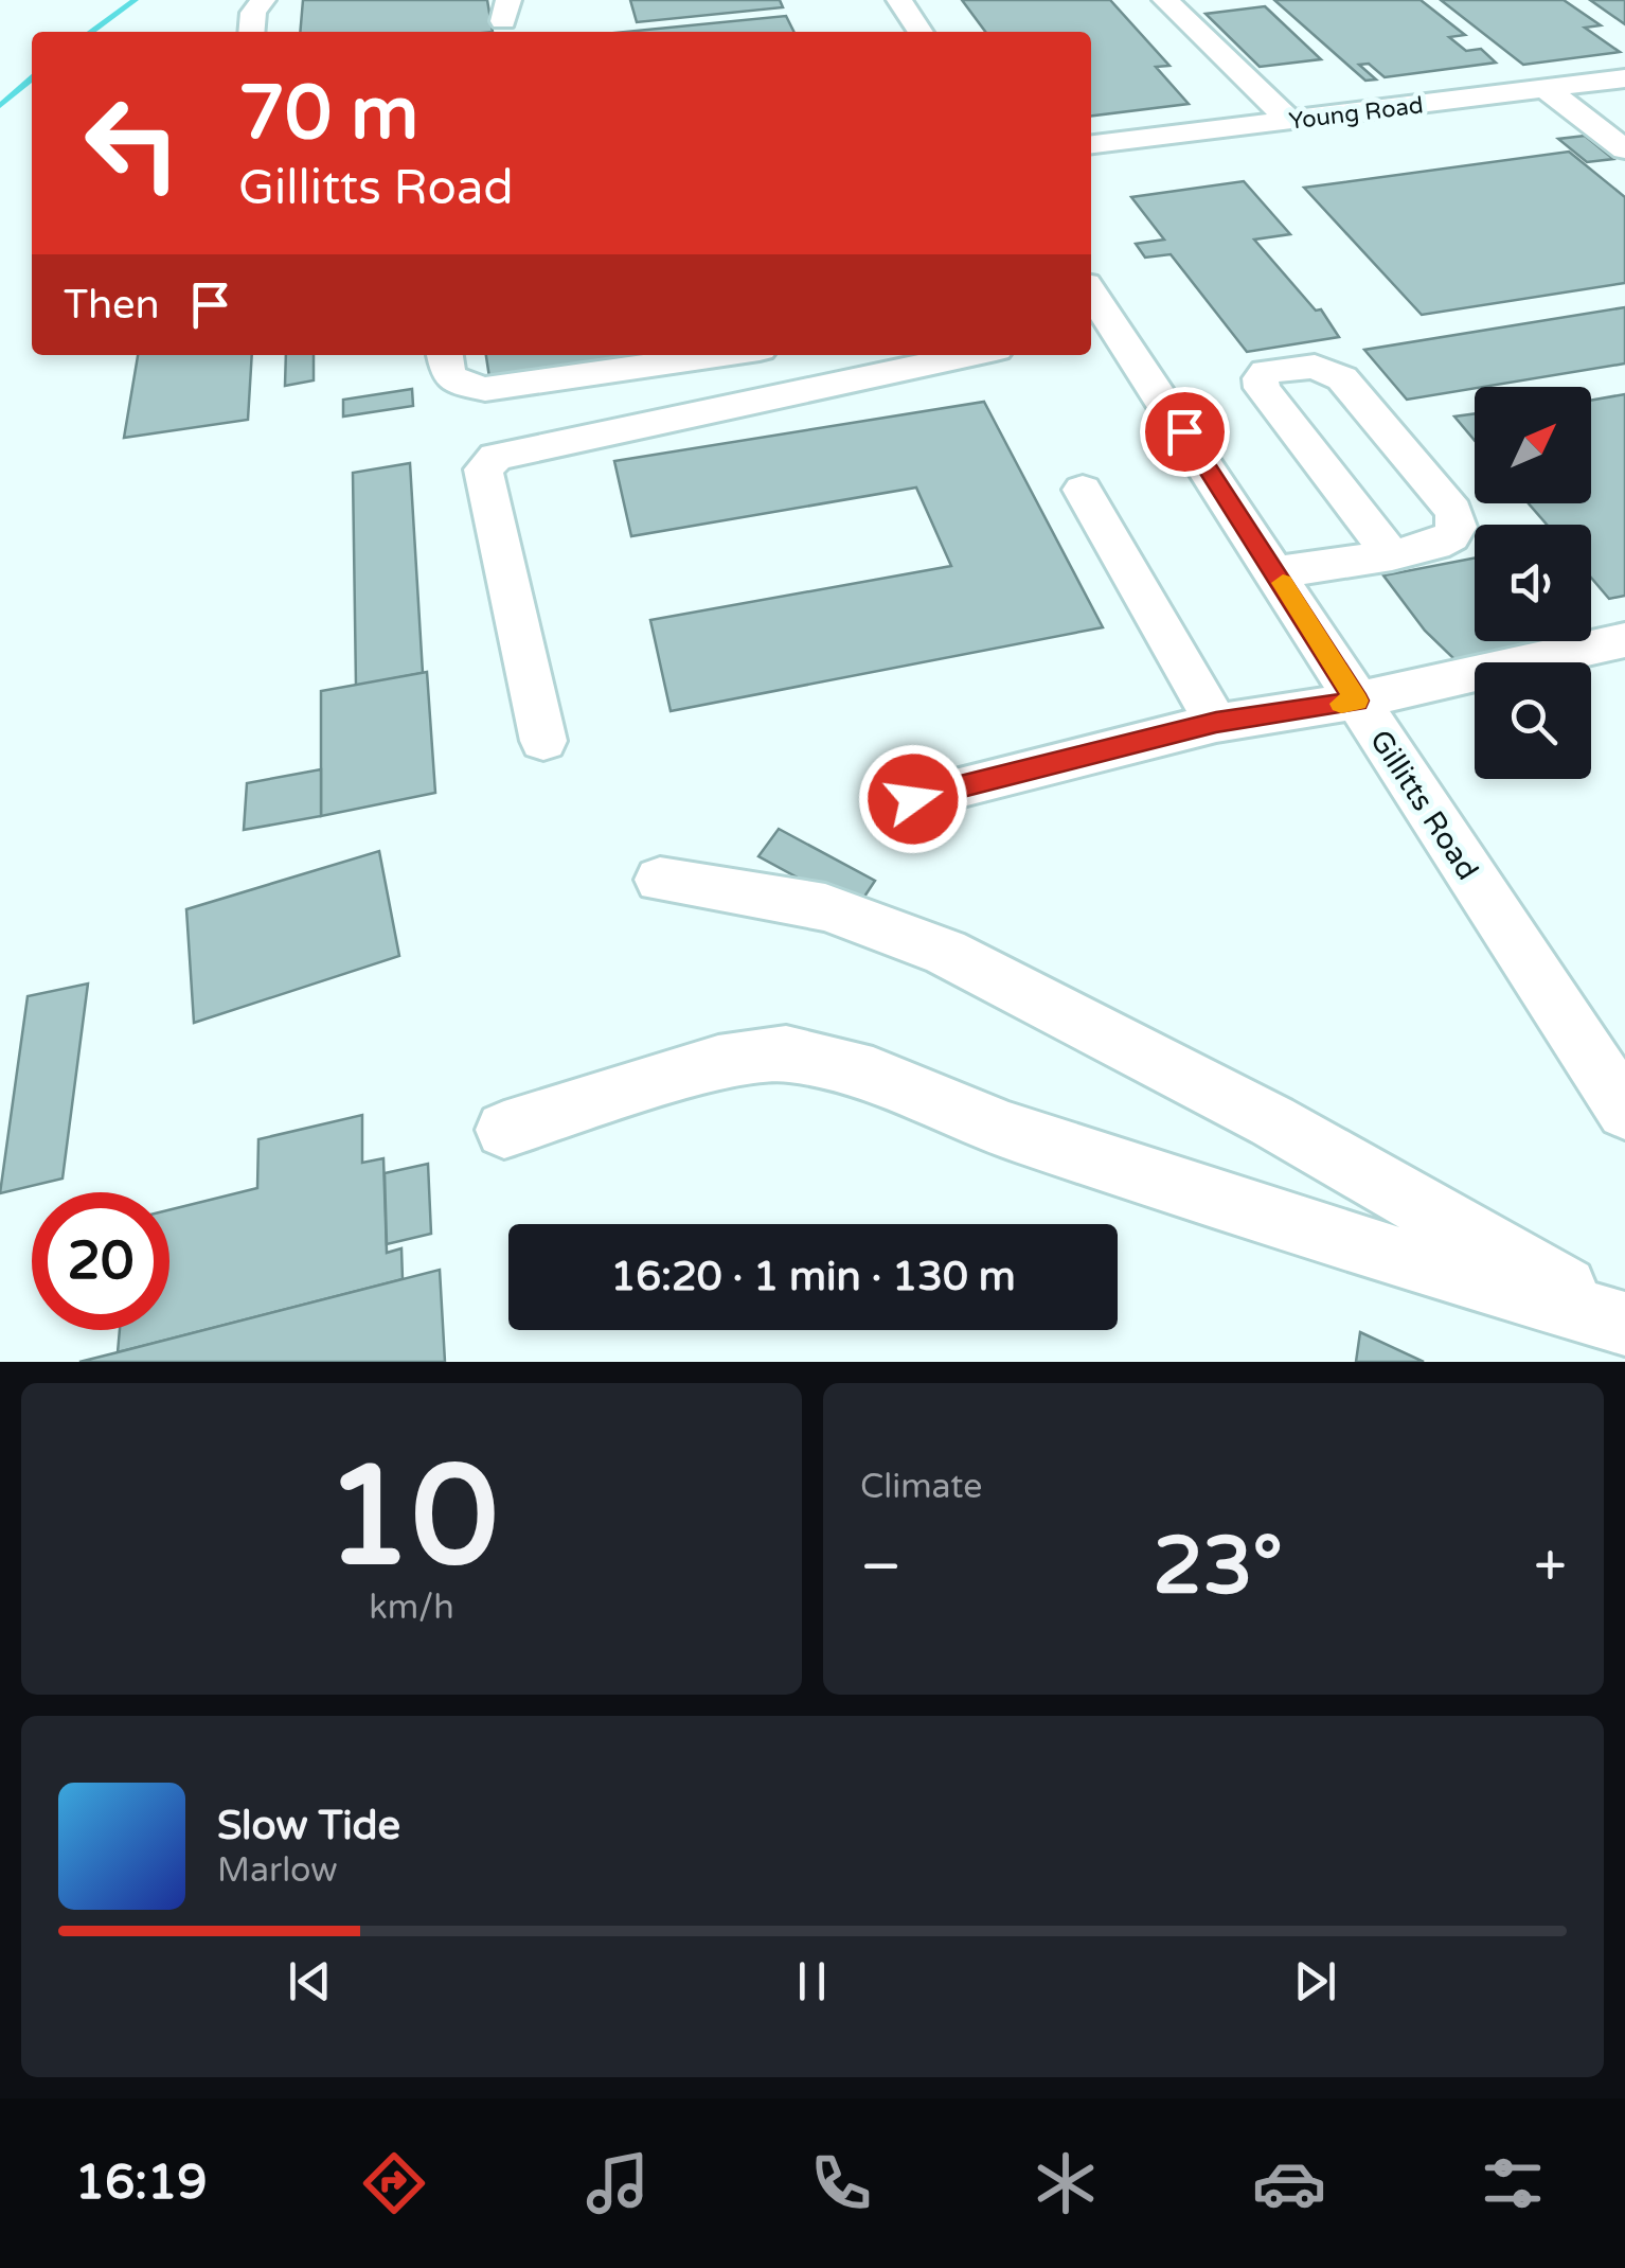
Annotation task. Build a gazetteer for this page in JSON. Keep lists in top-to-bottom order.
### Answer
{
  "streets": {
    "lane": ["Young Road", "Gillitts Road"]
  },
  "north": "top right",
  "page": {
    "turn": ["70 m", "Gillitts Road"],
    "then": "Then",
    "limit": "20",
    "trip": "16:20 · 1 min · 130 m",
    "tile": [
      ["10", "km/h"],
      "Climate"
    ],
    "heat": ["−", "23°", "+"],
    "song": ["Slow Tide", "Marlow"],
    "tabs": "16:19"
  }
}
